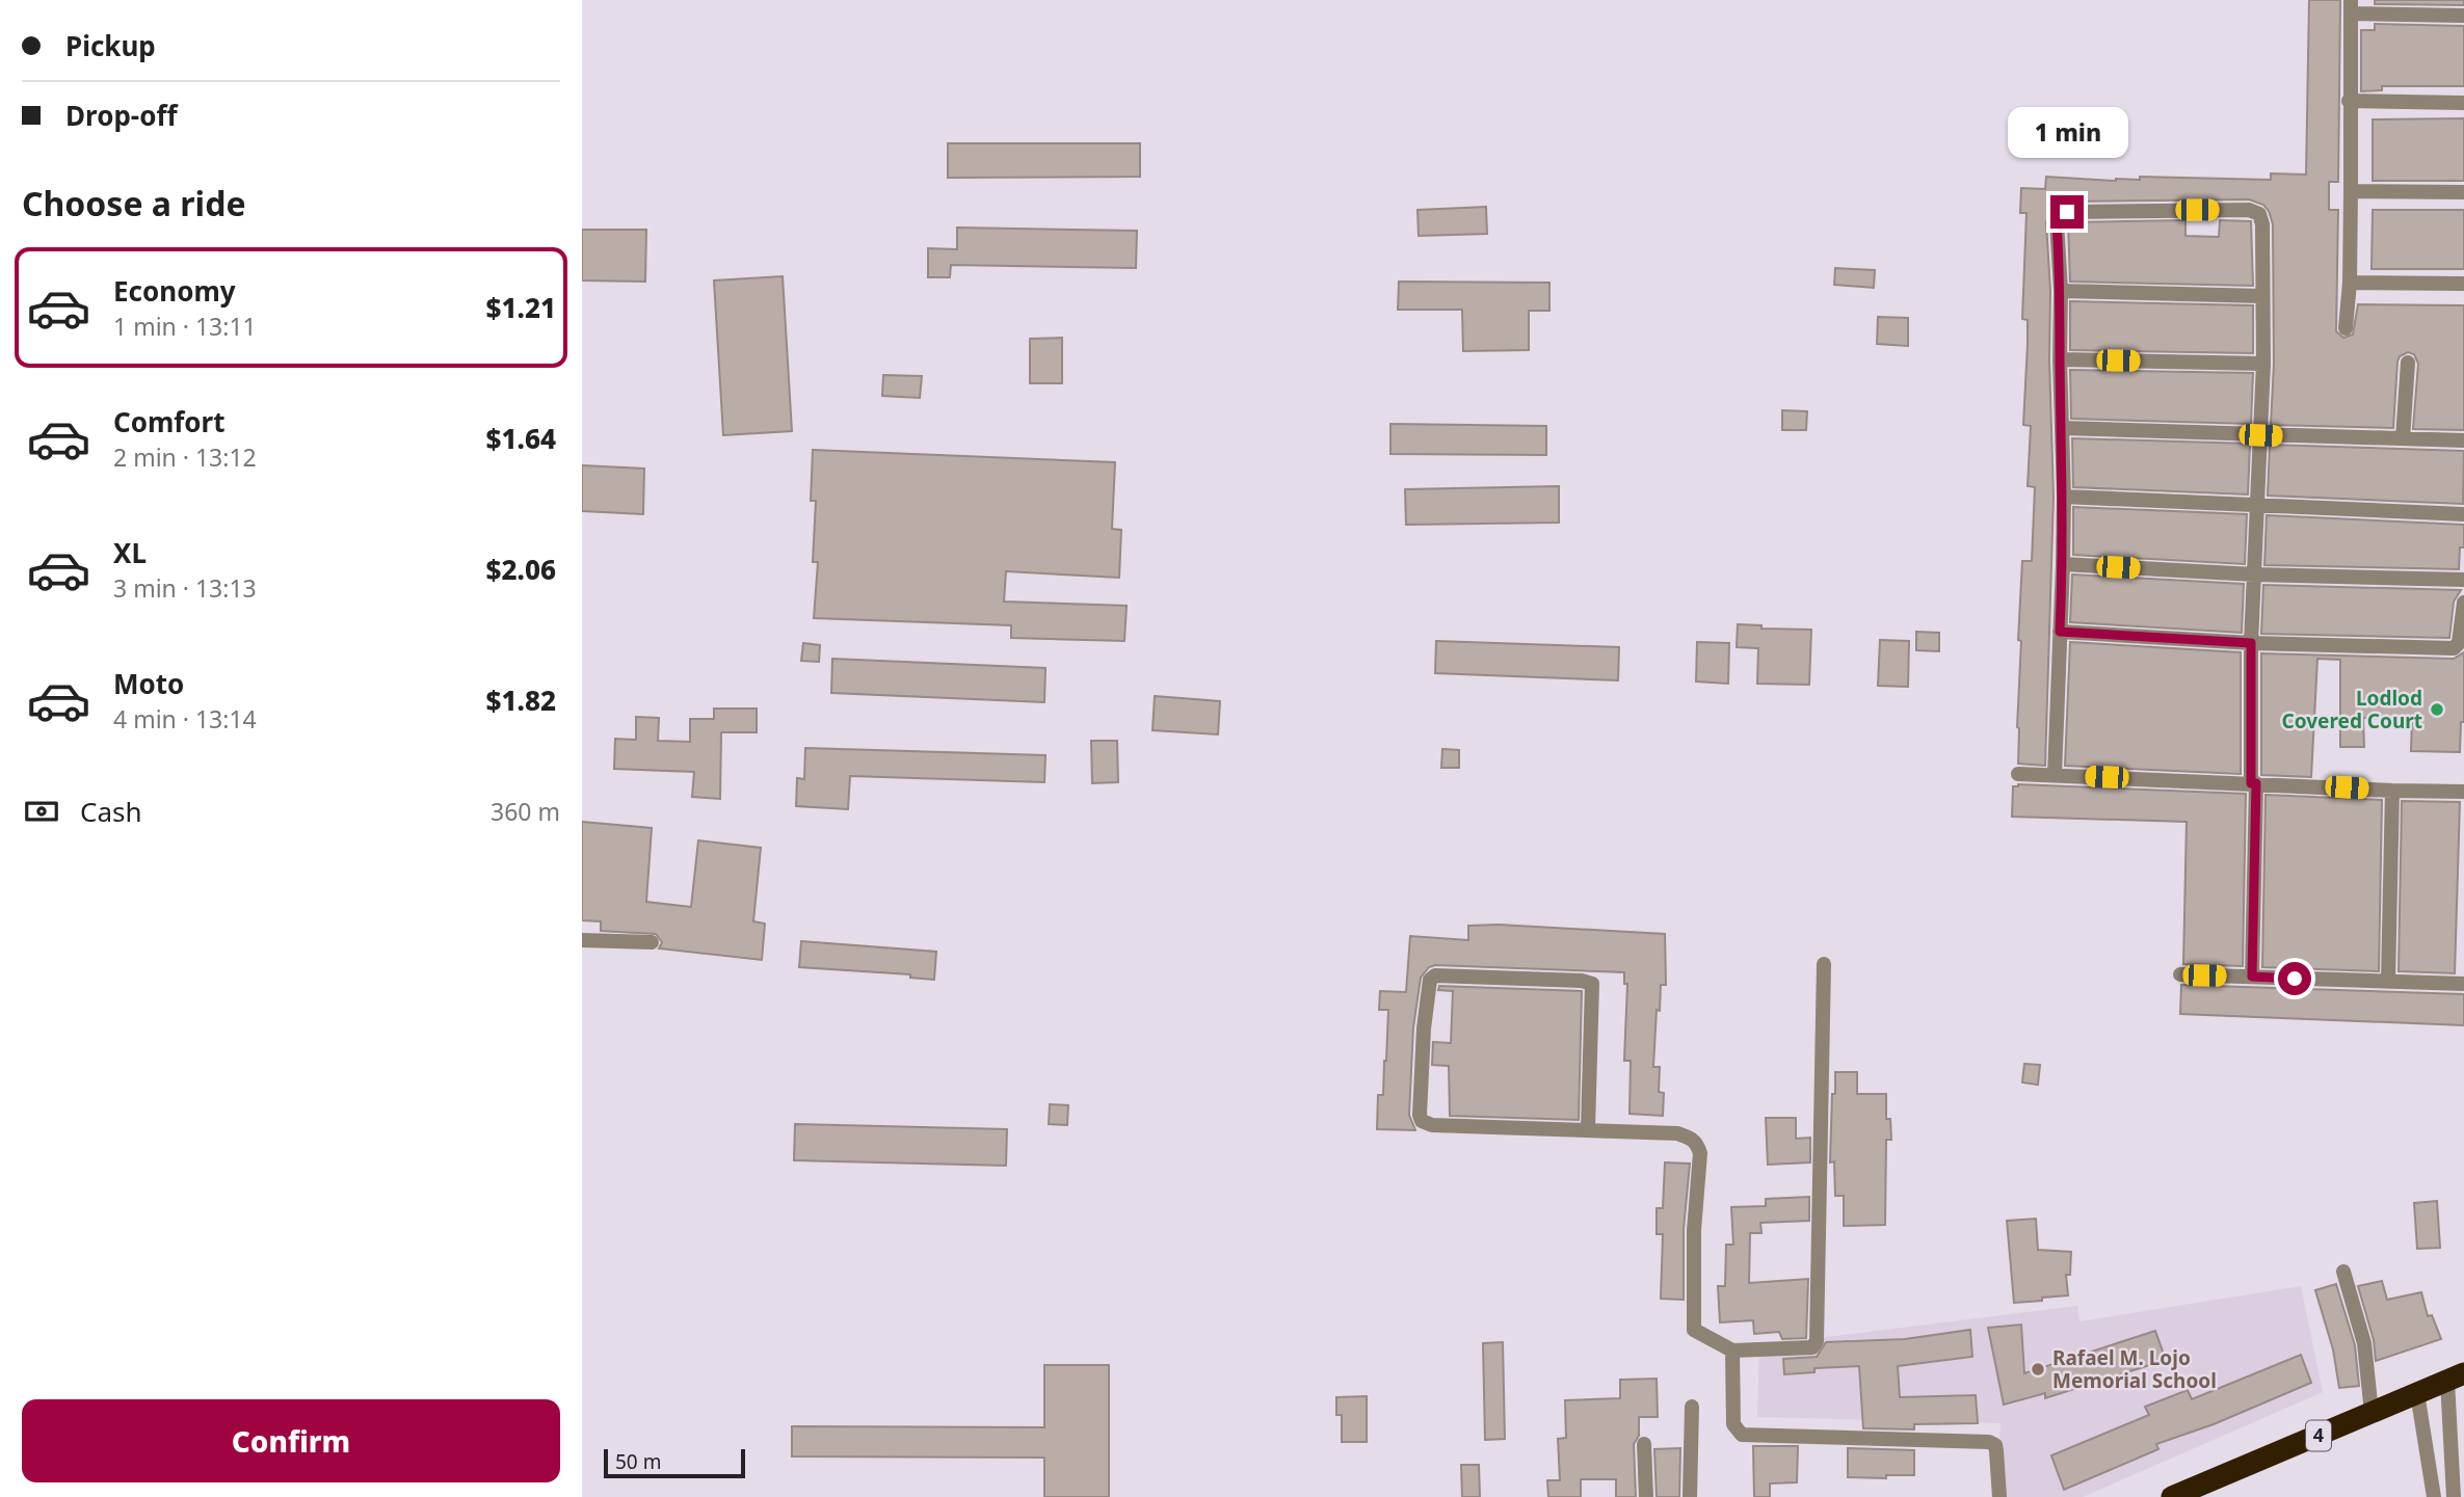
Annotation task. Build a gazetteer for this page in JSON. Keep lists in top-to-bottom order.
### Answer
{
  "streets": {
    "highway": ["4"]
  },
  "places": ["Lodlod Covered Court", "Rafael M. Lojo Memorial School"],
  "scale_bar": "50 m",
  "page": {
    "banner": ["Pickup", "Drop-off"],
    "bubble": "1 min",
    "heading": "Choose a ride",
    "list": [
      {
        "name": "Economy",
        "note": "1 min · 13:11",
        "value": "$1.21"
      },
      {
        "name": "Comfort",
        "note": "2 min · 13:12",
        "value": "$1.64"
      },
      {
        "name": "XL",
        "note": "3 min · 13:13",
        "value": "$2.06"
      },
      {
        "name": "Moto",
        "note": "4 min · 13:14",
        "value": "$1.82"
      }
    ],
    "pay": ["Cash", "360 m"],
    "buttons": "Confirm",
    "scale": "50 m"
  }
}
